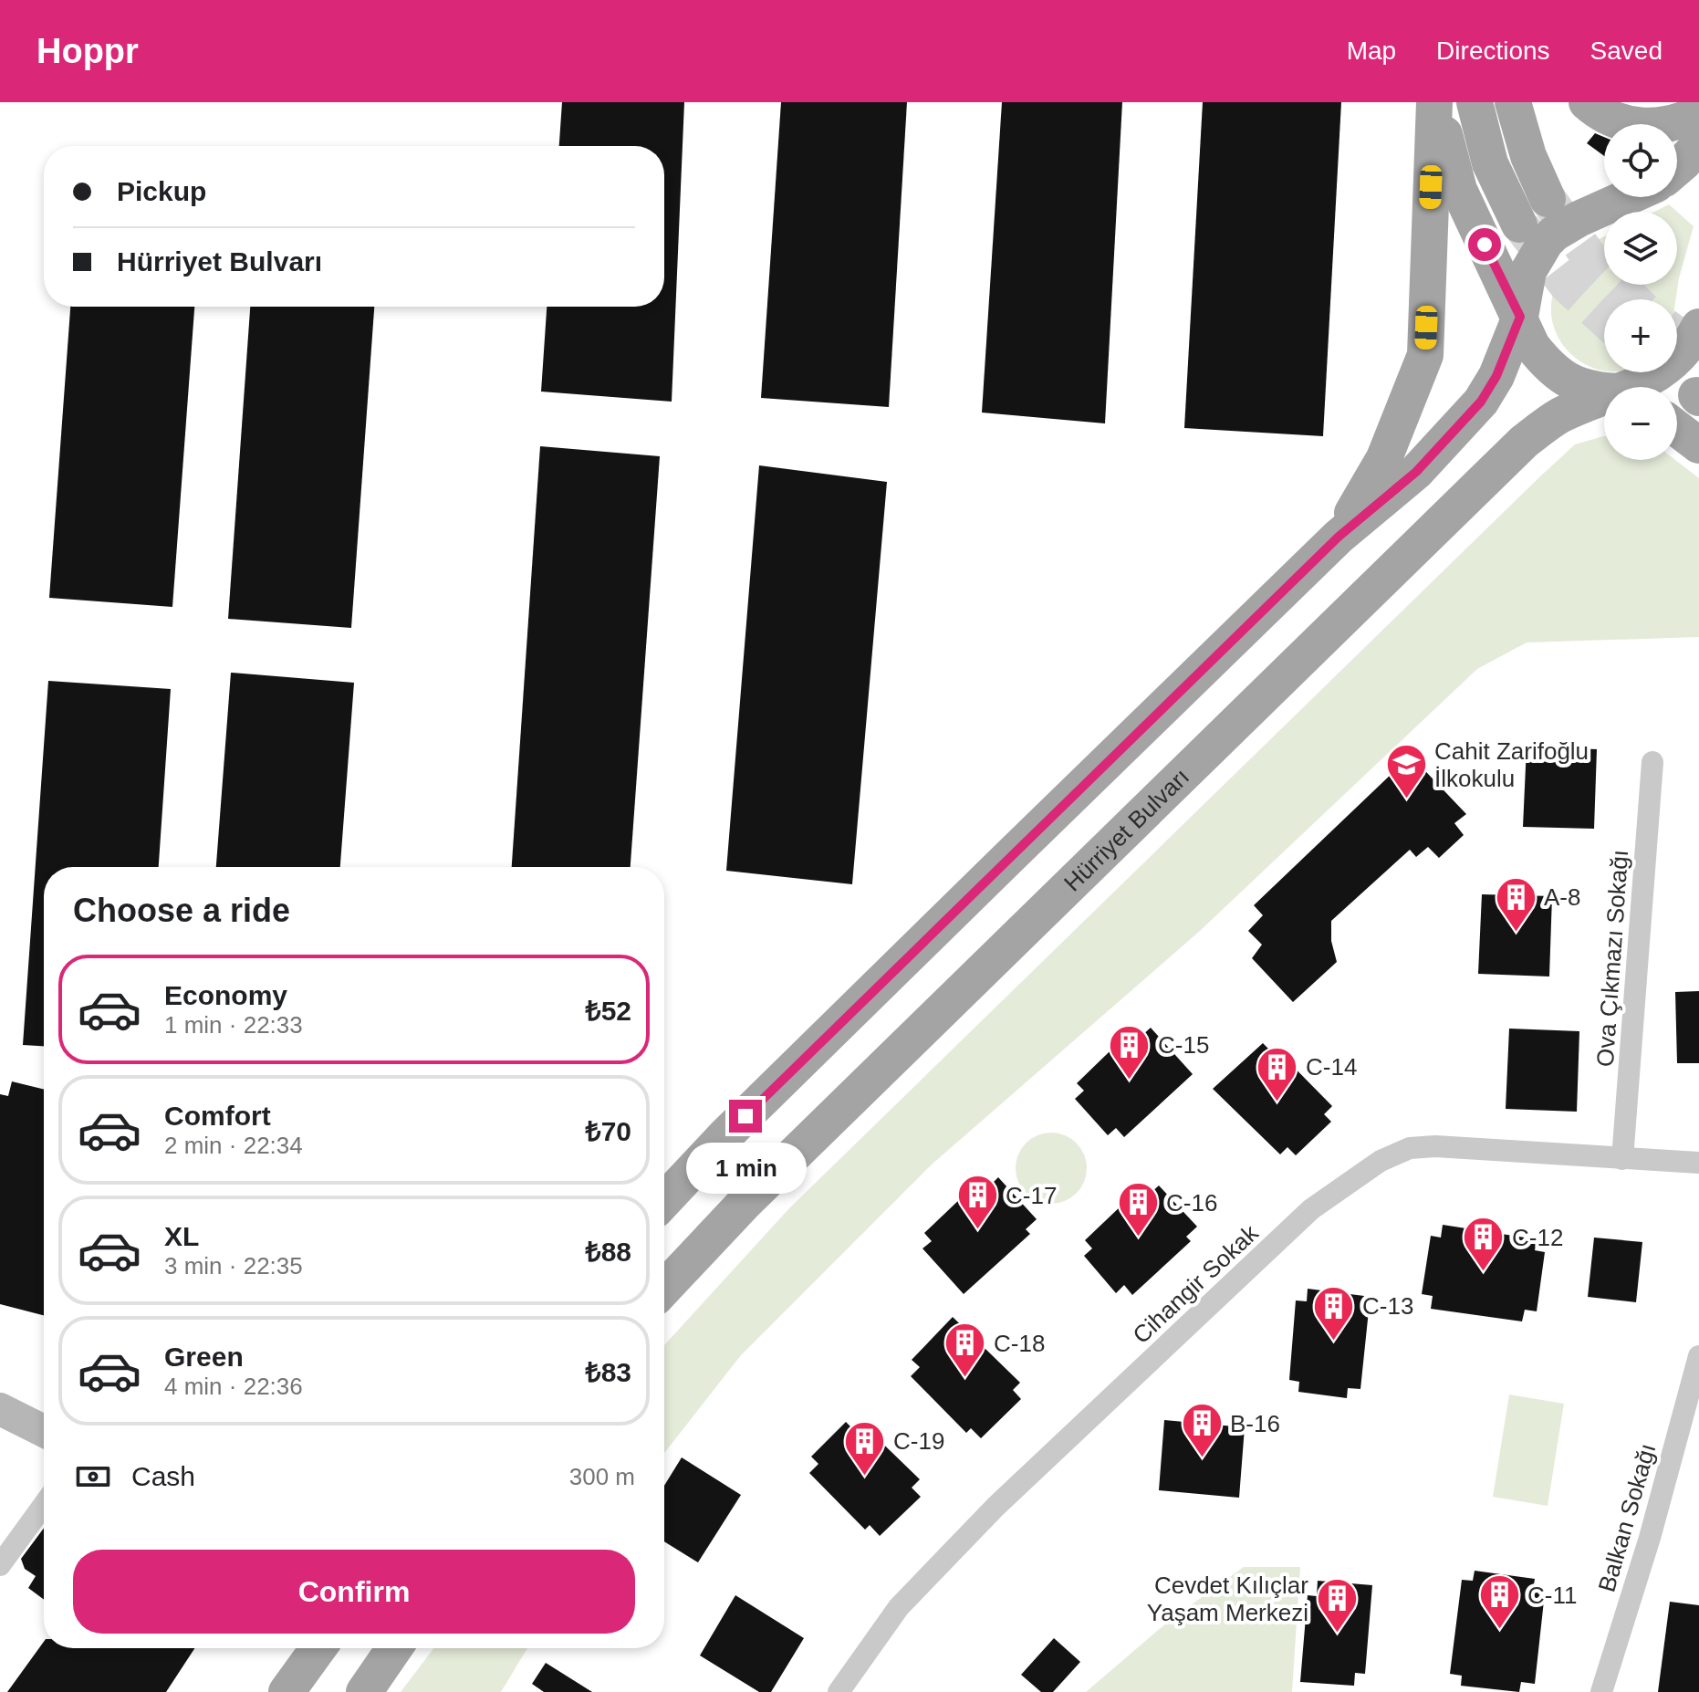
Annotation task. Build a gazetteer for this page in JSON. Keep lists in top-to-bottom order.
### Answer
{
  "streets": {
    "main road": ["Hürriyet Bulvarı"],
    "street": ["Ova Çıkmazı Sokağı", "Cihangir Sokak", "Balkan Sokağı"]
  },
  "crossings": [
    ["Ova Çıkmazı Sokağı", "Cihangir Sokak"]
  ],
  "places": {
    "school or university": ["Cahit Zarifoğlu İlkokulu"],
    "building": [
      "A-8",
      "C-15",
      "C-14",
      "C-17",
      "C-16",
      "C-12",
      "C-13",
      "C-18",
      "B-16",
      "C-19",
      "C-11",
      "Cevdet Kılıçlar Yaşam Merkezi"
    ]
  },
  "page": {
    "header": "Hoppr",
    "nav": ["Map", "Directions", "Saved"],
    "map_buttons": ["+", "−"],
    "banner": ["Pickup", "Hürriyet Bulvarı"],
    "heading": "Choose a ride",
    "list": [
      {
        "name": "Economy",
        "note": "1 min · 22:33",
        "value": "₺52"
      },
      {
        "name": "Comfort",
        "note": "2 min · 22:34",
        "value": "₺70"
      },
      {
        "name": "XL",
        "note": "3 min · 22:35",
        "value": "₺88"
      },
      {
        "name": "Green",
        "note": "4 min · 22:36",
        "value": "₺83"
      }
    ],
    "bubble": "1 min",
    "pay": ["Cash", "300 m"],
    "buttons": "Confirm"
  }
}
